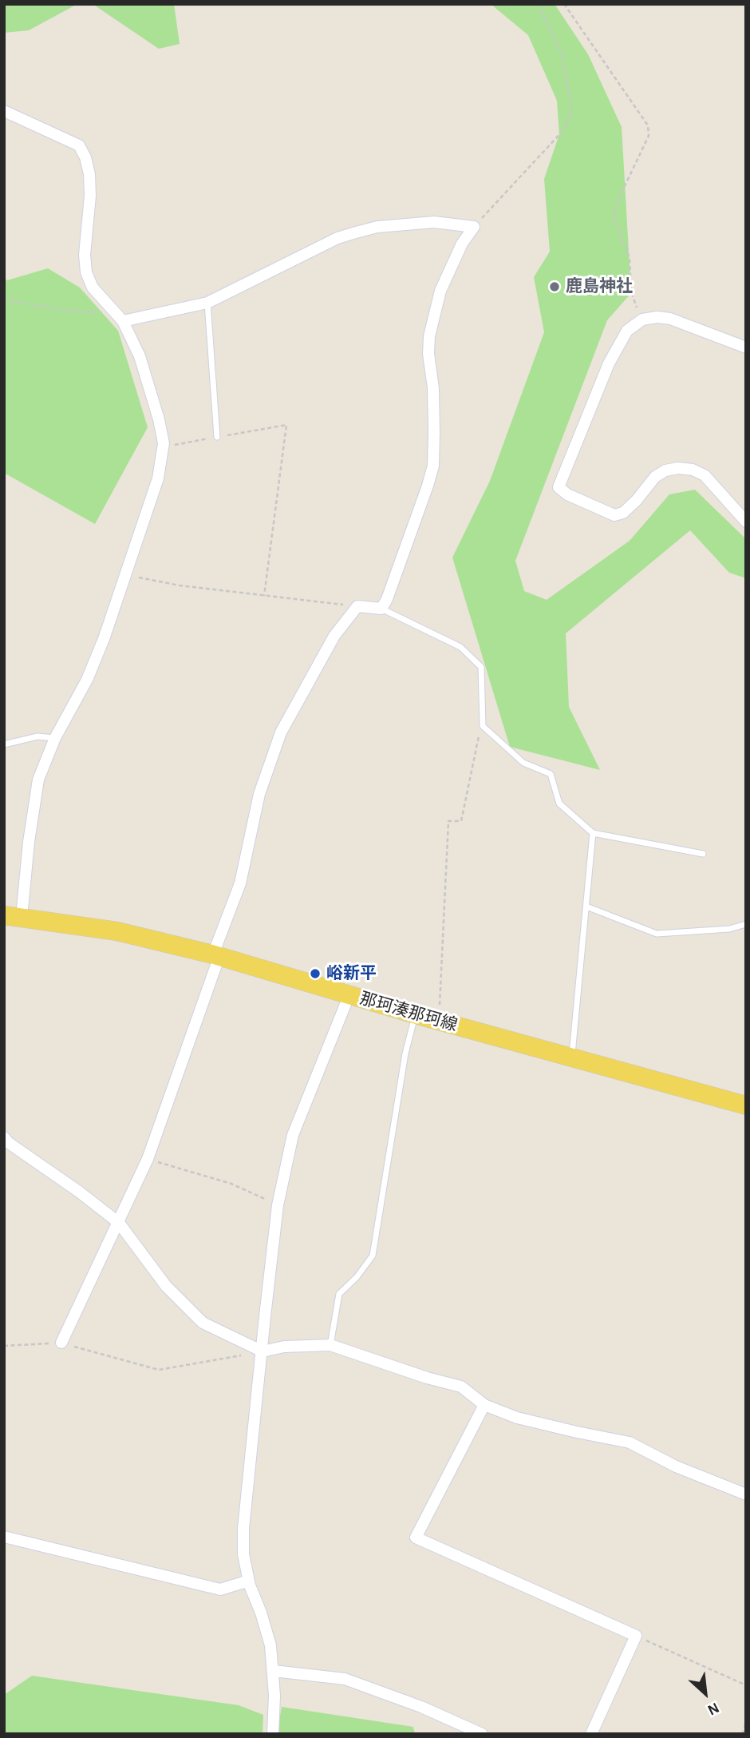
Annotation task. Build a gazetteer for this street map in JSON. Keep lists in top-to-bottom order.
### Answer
{
  "streets": {
    "main road": ["那珂湊那珂線"]
  },
  "places": ["鹿島神社", "峪新平"],
  "north": "bottom right"
}
